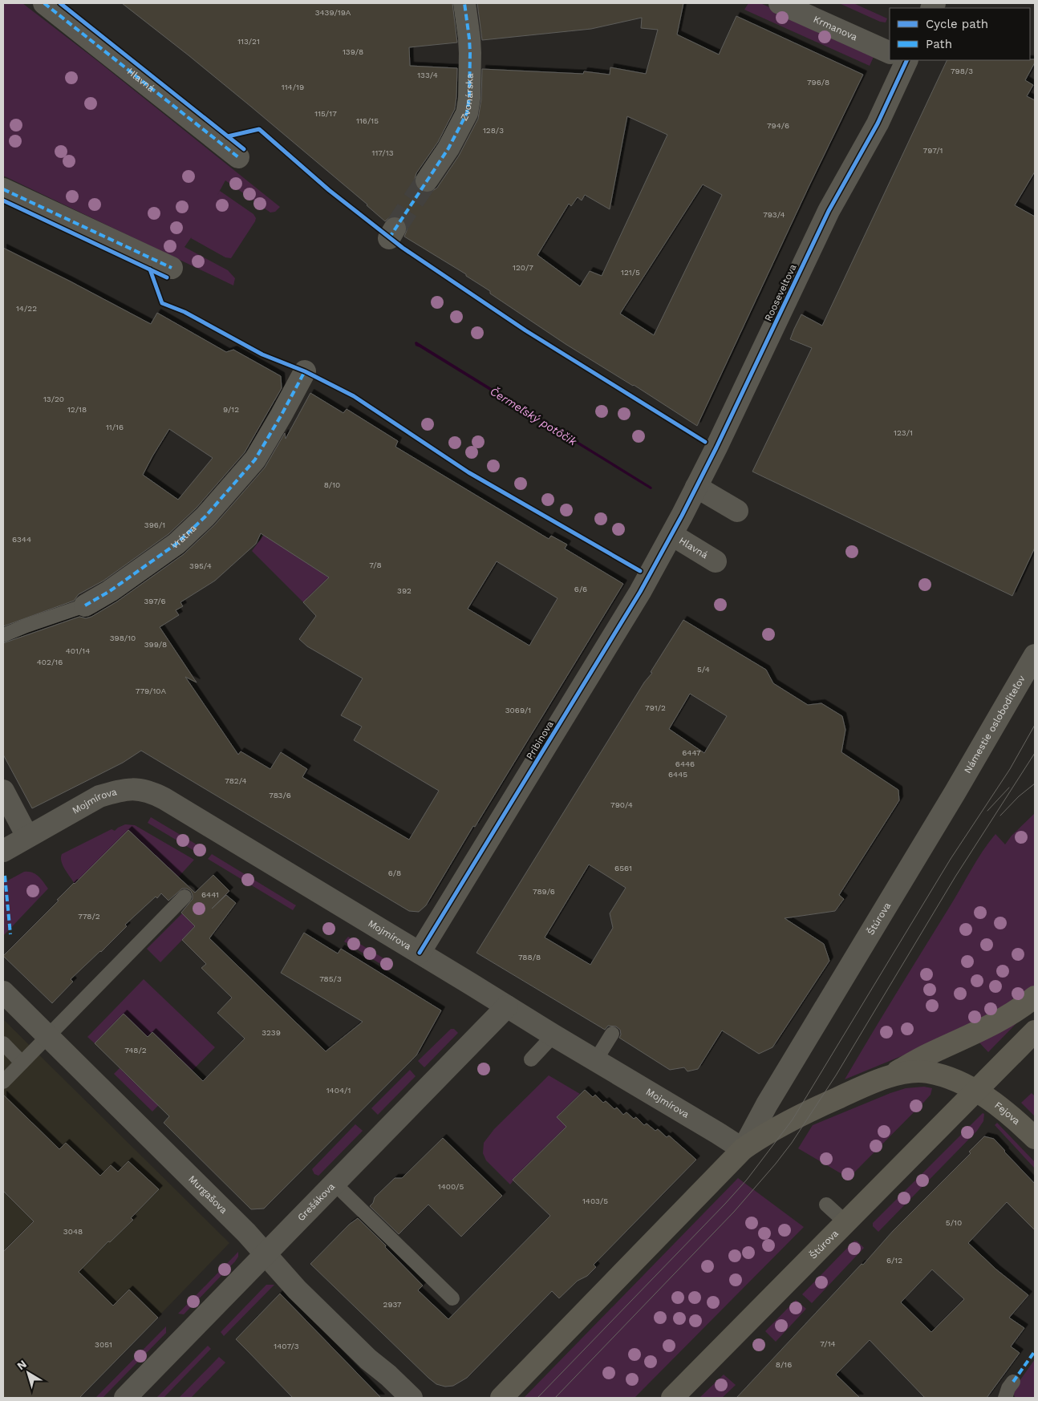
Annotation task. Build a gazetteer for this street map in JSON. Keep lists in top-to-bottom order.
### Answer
{
  "streets": {
    "street": [
      "Krmanova",
      "Hlavná",
      "Zvonárska",
      "Rooseveltova",
      "Vrátna",
      "Námestie osloboditeľov",
      "Pribinova",
      "Mojmírova",
      "Štúrova",
      "Fejova",
      "Murgašova",
      "Grešákova"
    ]
  },
  "crossings": [
    ["Hlavná", "Rooseveltova"],
    ["Hlavná", "Pribinova"],
    ["Rooseveltova", "Pribinova"],
    ["Námestie osloboditeľov", "Štúrova"],
    ["Pribinova", "Mojmírova"],
    ["Mojmírova", "Štúrova"],
    ["Mojmírova", "Grešákova"],
    ["Štúrova", "Fejova"],
    ["Murgašova", "Grešákova"]
  ],
  "water": ["Čermeľský potôčik"],
  "house_numbers": [
    "3439/19A",
    "113/21",
    "139/8",
    "798/3",
    "133/4",
    "796/8",
    "114/19",
    "115/17",
    "116/15",
    "794/6",
    "128/3",
    "797/1",
    "117/13",
    "793/4",
    "120/7",
    "121/5",
    "14/22",
    "13/20",
    "12/18",
    "9/12",
    "11/16",
    "123/1",
    "8/10",
    "396/1",
    "6344",
    "7/8",
    "395/4",
    "6/6",
    "392",
    "397/6",
    "398/10",
    "399/8",
    "401/14",
    "402/16",
    "5/4",
    "779/10A",
    "791/2",
    "3069/1",
    "6447",
    "6446",
    "6445",
    "782/4",
    "783/6",
    "790/4",
    "6561",
    "6/8",
    "789/6",
    "6441",
    "778/2",
    "788/8",
    "785/3",
    "3239",
    "748/2",
    "1404/1",
    "1400/5",
    "1403/5",
    "5/10",
    "3048",
    "6/12",
    "2937",
    "7/14",
    "3051",
    "1407/3",
    "8/16"
  ],
  "legend": ["Cycle path", "Path"],
  "north": "top left"
}
